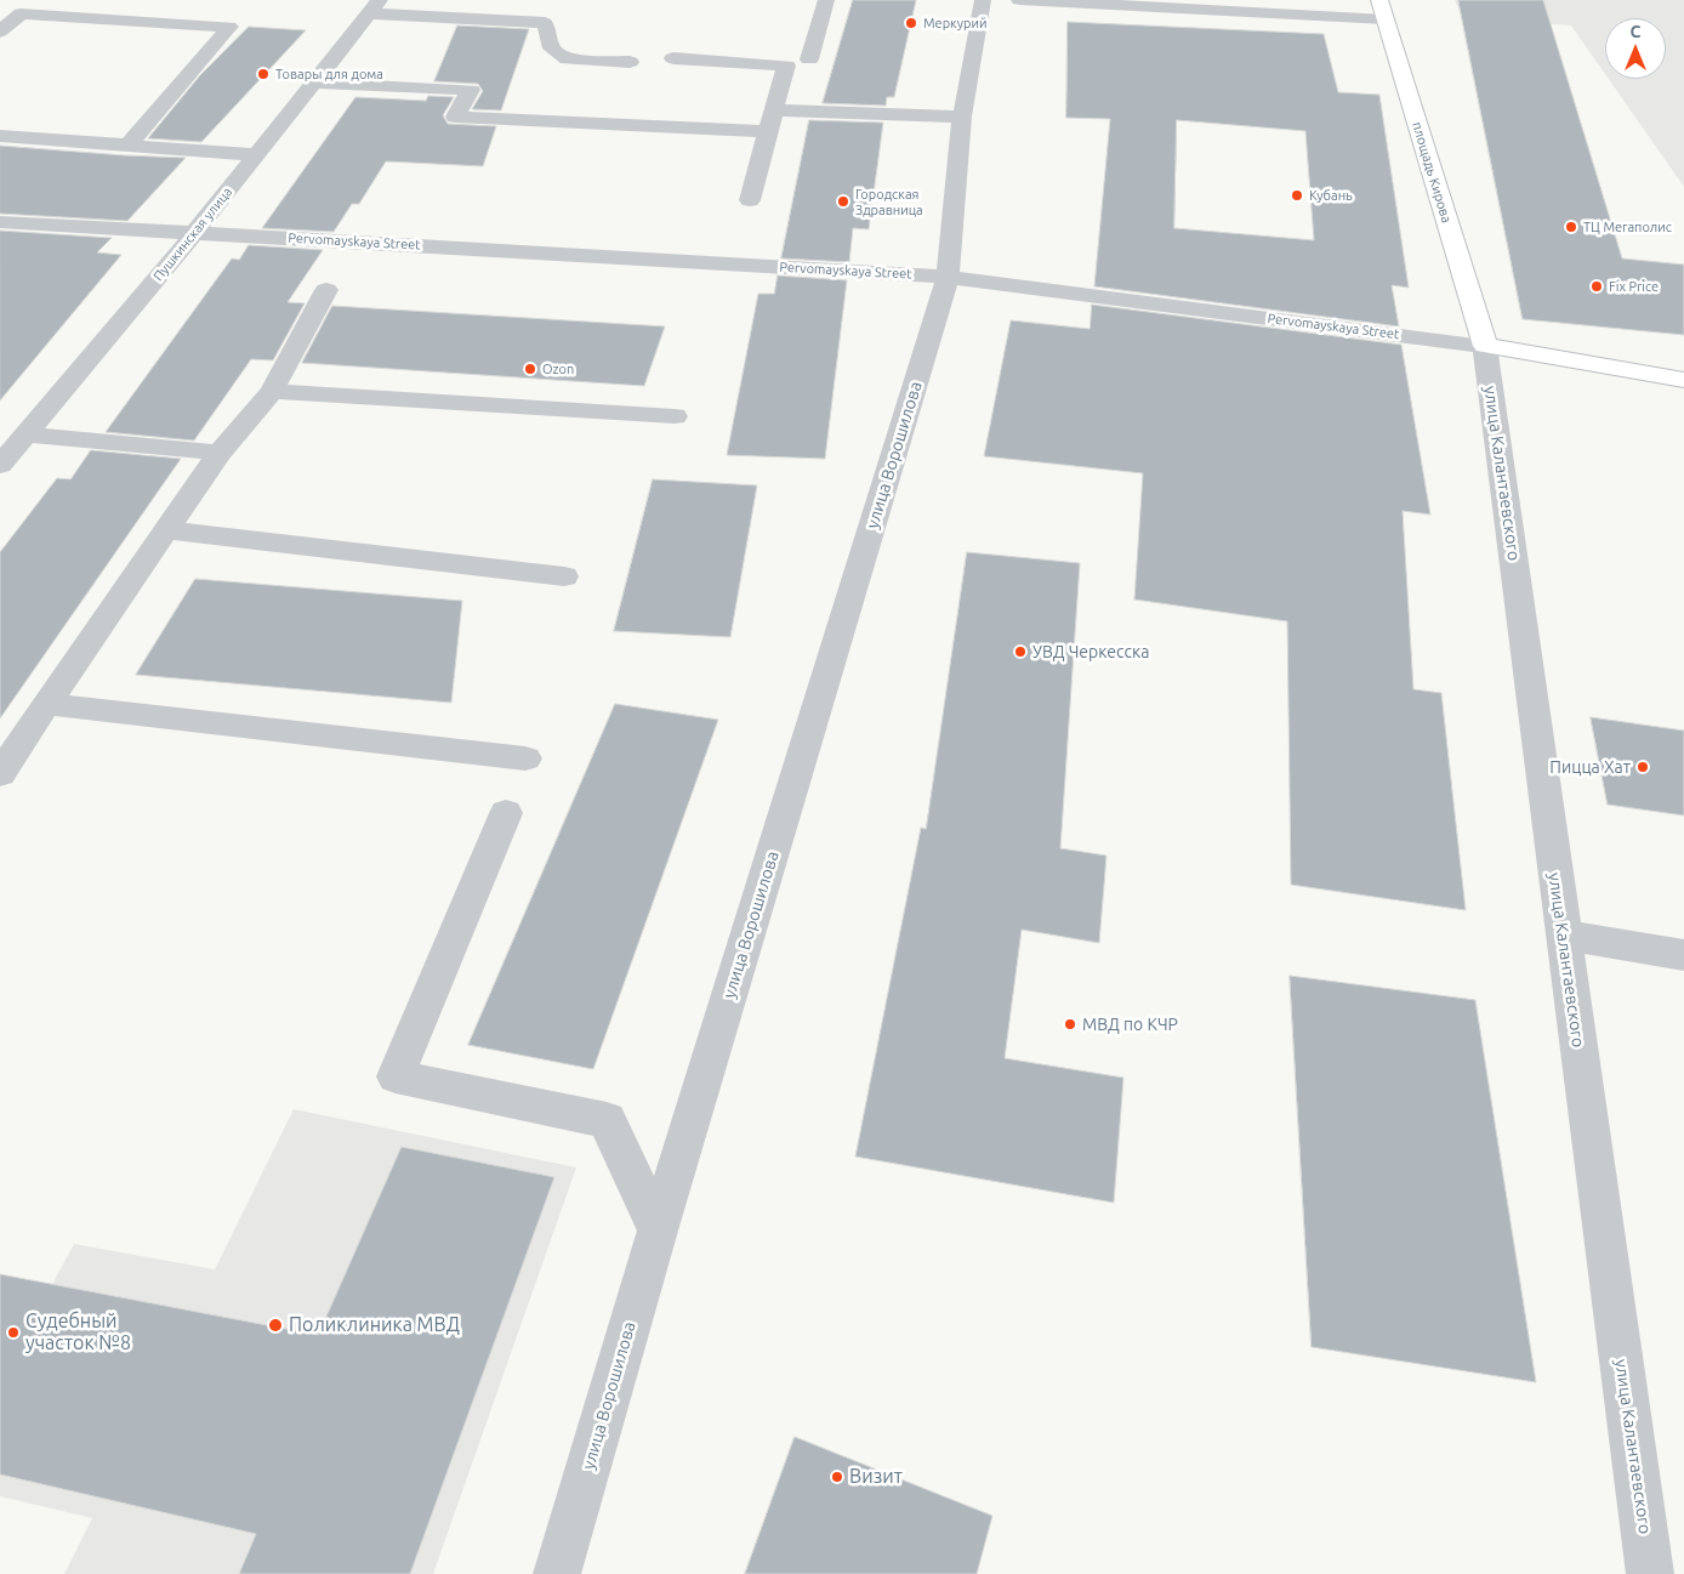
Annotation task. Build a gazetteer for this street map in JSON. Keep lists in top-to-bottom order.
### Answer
{
  "streets": {
    "main road": ["площадь Кирова", "Pervomayskaya Street"],
    "street": ["Пушкинская улица", "улица Ворошилова", "улица Калантаевского"]
  },
  "crossings": [
    ["площадь Кирова", "Pervomayskaya Street"],
    ["площадь Кирова", "улица Калантаевского"],
    ["Пушкинская улица", "Pervomayskaya Street"],
    ["Pervomayskaya Street", "улица Ворошилова"],
    ["Pervomayskaya Street", "улица Калантаевского"]
  ],
  "places": [
    "Меркурий",
    "Товары для дома",
    "Кубань",
    "Городская Здравница",
    "ТЦ Мегаполис",
    "Fix Price",
    "Ozon",
    "УВД Черкесска",
    "Пицца Хат",
    "МВД по КЧР",
    "Поликлиника МВД",
    "Судебный участок №8",
    "Визит"
  ],
  "north": "top"
}
